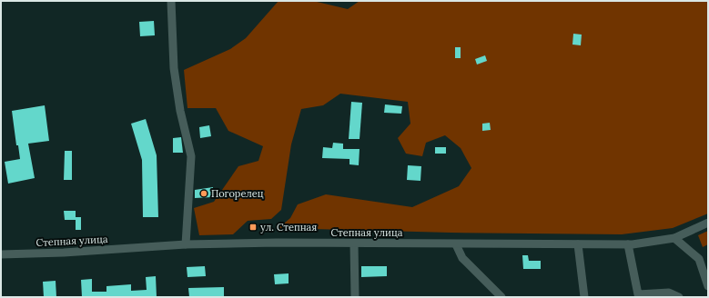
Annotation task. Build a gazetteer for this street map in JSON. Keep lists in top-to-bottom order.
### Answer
{
  "streets": {
    "street": ["Степная улица"]
  },
  "places": {
    "other": ["Погорелец"],
    "transit": ["ул. Степная"]
  }
}
